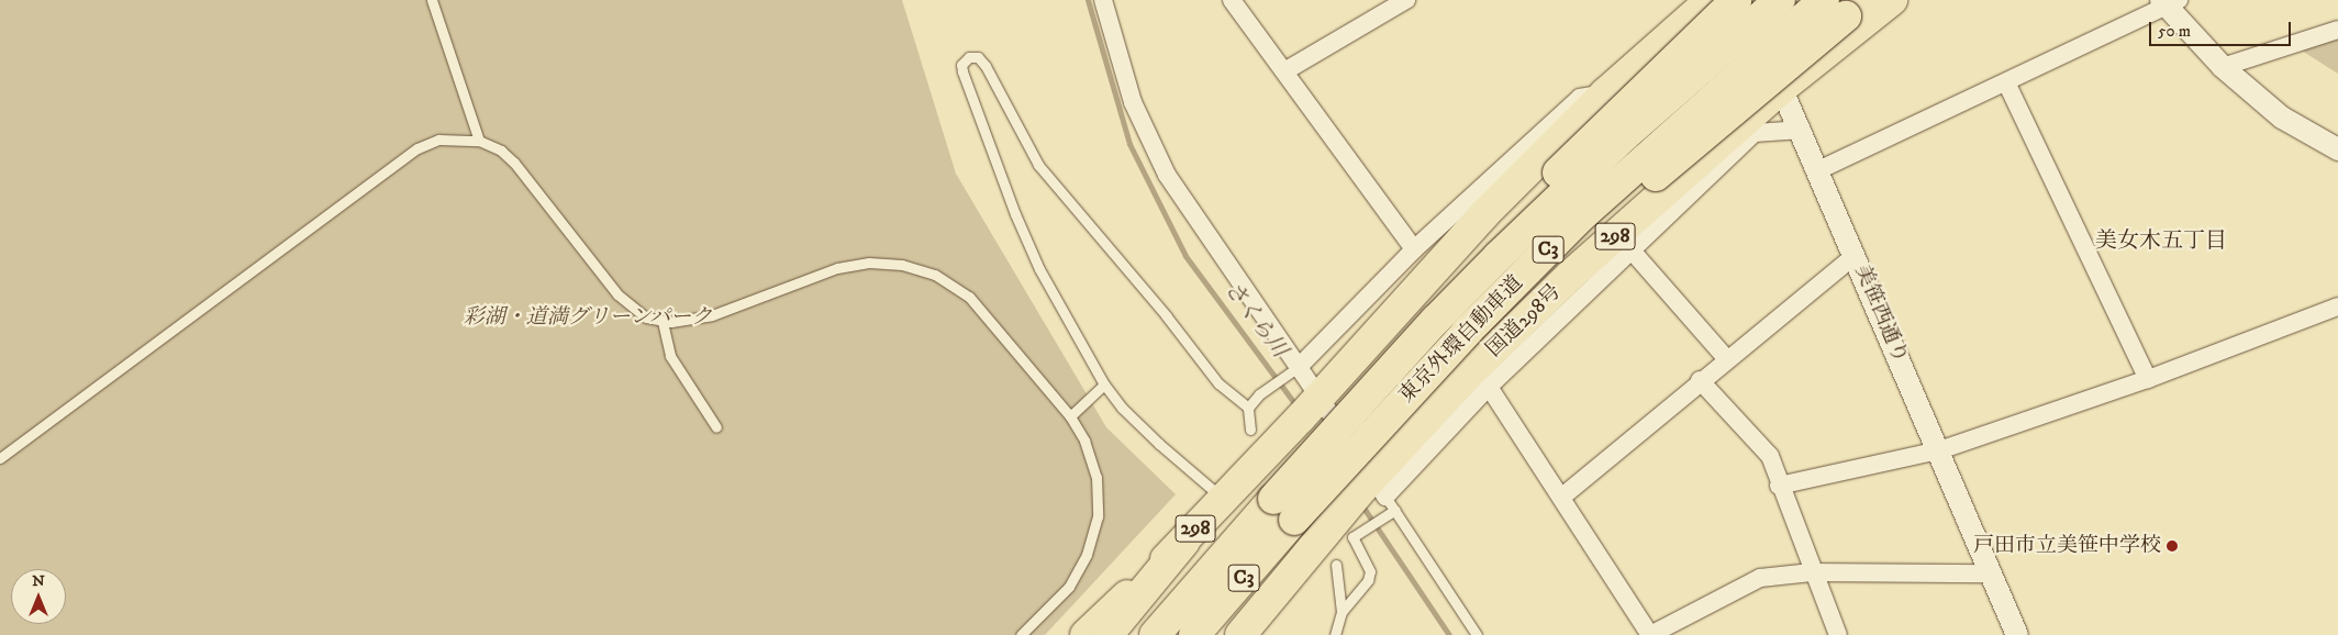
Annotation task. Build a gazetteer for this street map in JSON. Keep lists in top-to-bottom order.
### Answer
{
  "streets": {
    "highway": [
      "298",
      "C3",
      "国道298号",
      "東京外環自動車道"
    ],
    "street": ["美笹西通り"]
  },
  "crossings": [
    ["美笹西通り", "国道298号"]
  ],
  "districts": ["美女木五丁目"],
  "water": ["さくら川"],
  "parks": ["彩湖・道満グリーンパーク"],
  "places": ["戸田市立美笹中学校"],
  "scale_bar": "50 m",
  "north": "top"
}
